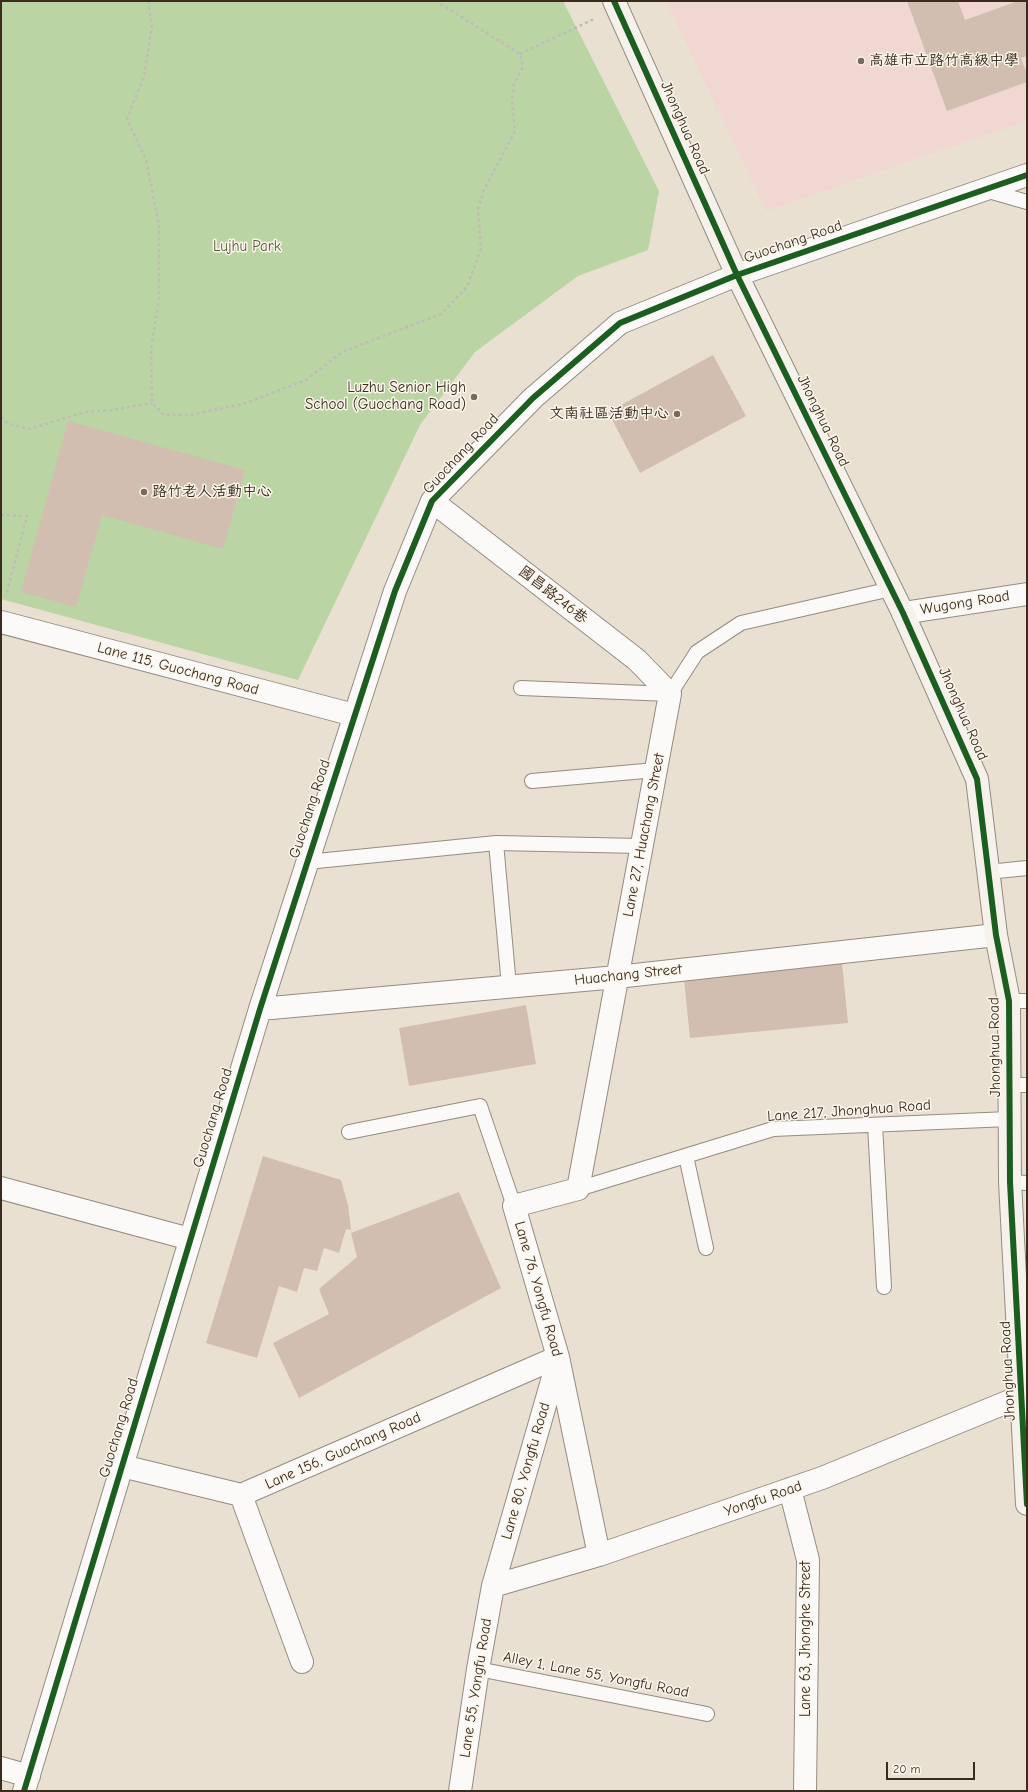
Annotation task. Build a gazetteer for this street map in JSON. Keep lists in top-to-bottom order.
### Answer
{
  "streets": {
    "street": [
      "Jhonghua Road",
      "Guochang Road",
      "國昌路246巷",
      "Wugong Road",
      "Lane 115, Guochang Road",
      "Lane 27, Huachang Street",
      "Huachang Street",
      "Lane 76, Yongfu Road",
      "Lane 156, Guochang Road",
      "Lane 80, Yongfu Road",
      "Yongfu Road",
      "Lane 63, Jhonghe Street",
      "Lane 55, Yongfu Road"
    ],
    "lane": ["Lane 217, Jhonghua Road", "Alley 1, Lane 55, Yongfu Road"]
  },
  "crossings": [
    ["Jhonghua Road", "Guochang Road"],
    ["Jhonghua Road", "Wugong Road"],
    ["Jhonghua Road", "Huachang Street"],
    ["Jhonghua Road", "Lane 217, Jhonghua Road"],
    ["Jhonghua Road", "Yongfu Road"],
    ["Guochang Road", "國昌路246巷"],
    ["Guochang Road", "Lane 115, Guochang Road"],
    ["Guochang Road", "Huachang Street"],
    ["國昌路246巷", "Lane 27, Huachang Street"],
    ["Lane 27, Huachang Street", "Huachang Street"],
    ["Lane 217, Jhonghua Road", "Lane 76, Yongfu Road"],
    ["Lane 76, Yongfu Road", "Lane 156, Guochang Road"],
    ["Lane 76, Yongfu Road", "Lane 80, Yongfu Road"],
    ["Lane 76, Yongfu Road", "Yongfu Road"],
    ["Lane 156, Guochang Road", "Lane 80, Yongfu Road"],
    ["Lane 80, Yongfu Road", "Yongfu Road"],
    ["Lane 80, Yongfu Road", "Lane 55, Yongfu Road"],
    ["Yongfu Road", "Lane 63, Jhonghe Street"],
    ["Yongfu Road", "Lane 55, Yongfu Road"],
    ["Alley 1, Lane 55, Yongfu Road", "Lane 55, Yongfu Road"]
  ],
  "parks": ["Lujhu Park"],
  "places": [
    "高雄市立路竹高級中學",
    "Luzhu Senior High School (Guochang Road)",
    "文南社區活動中心",
    "路竹老人活動中心"
  ],
  "scale_bar": "20 m"
}
